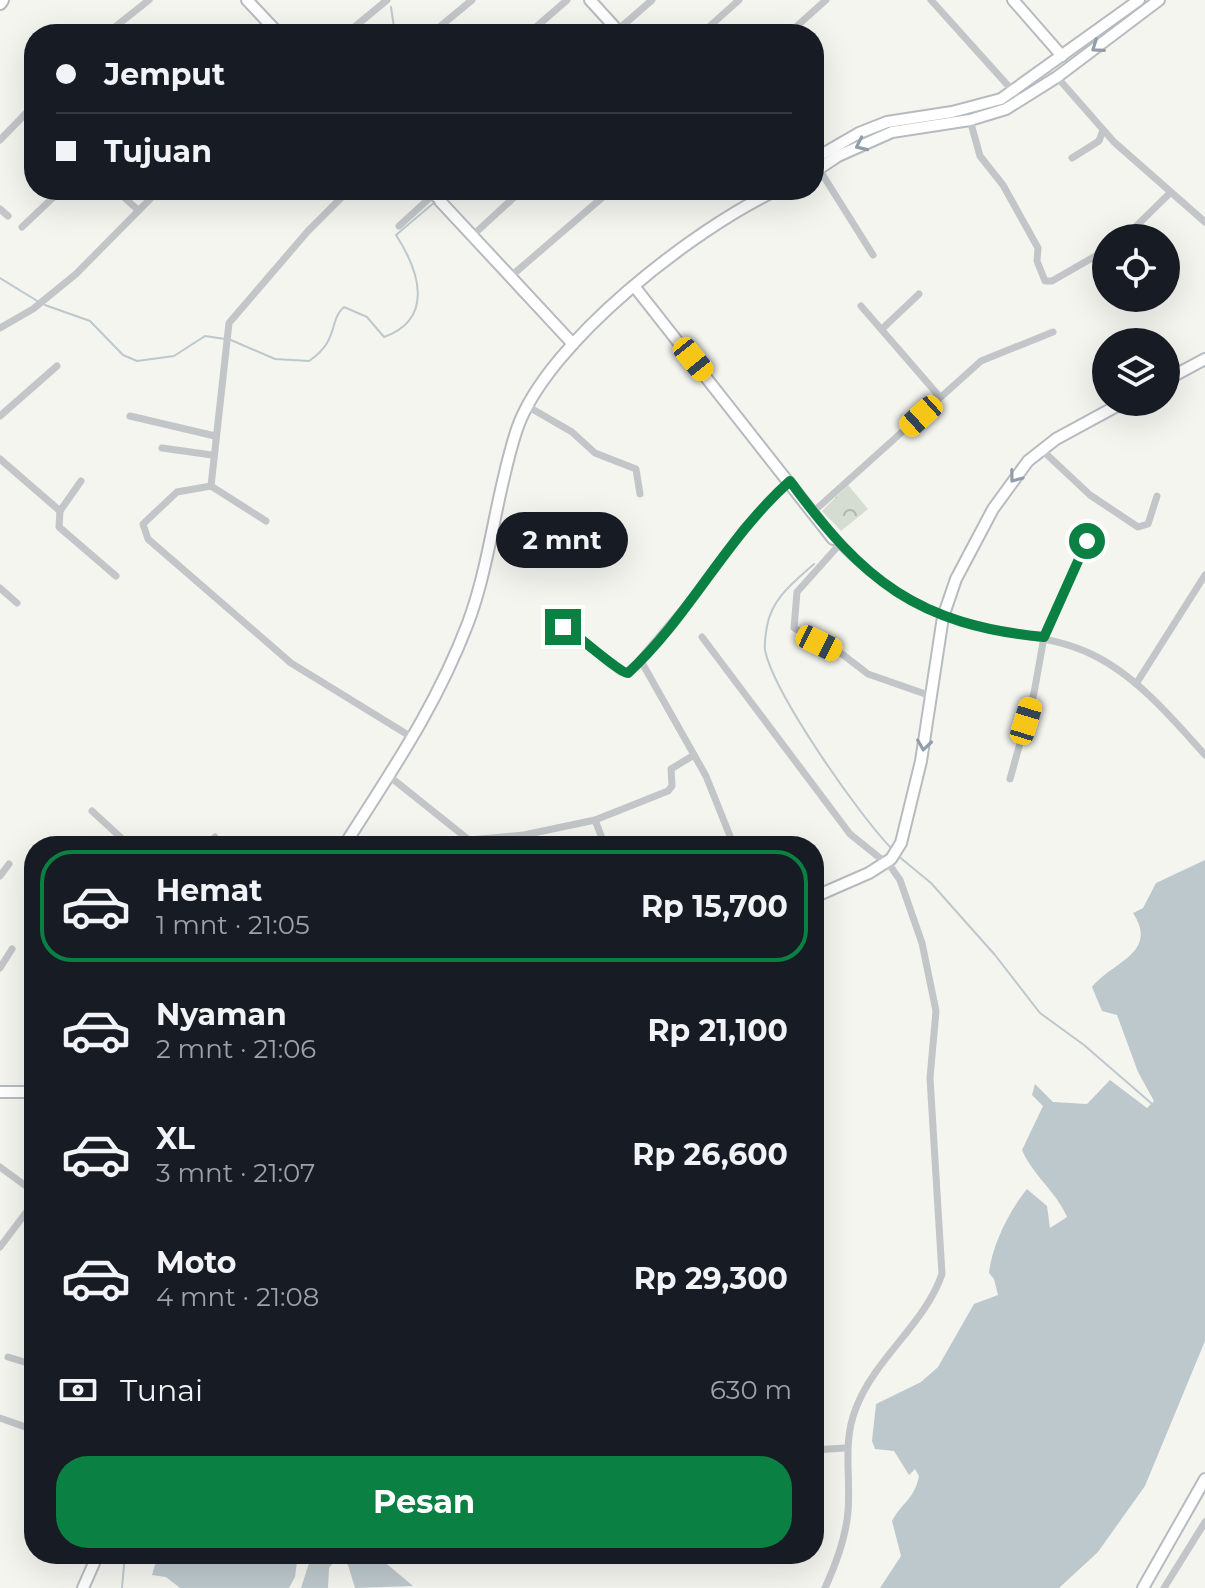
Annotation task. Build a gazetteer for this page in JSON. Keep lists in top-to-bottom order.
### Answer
{
  "page": {
    "banner": ["Jemput", "Tujuan"],
    "bubble": "2 mnt",
    "list": [
      {
        "name": "Hemat",
        "note": "1 mnt · 21:05",
        "value": "Rp 15,700"
      },
      {
        "name": "Nyaman",
        "note": "2 mnt · 21:06",
        "value": "Rp 21,100"
      },
      {
        "name": "XL",
        "note": "3 mnt · 21:07",
        "value": "Rp 26,600"
      },
      {
        "name": "Moto",
        "note": "4 mnt · 21:08",
        "value": "Rp 29,300"
      }
    ],
    "pay": ["Tunai", "630 m"],
    "buttons": "Pesan"
  }
}
